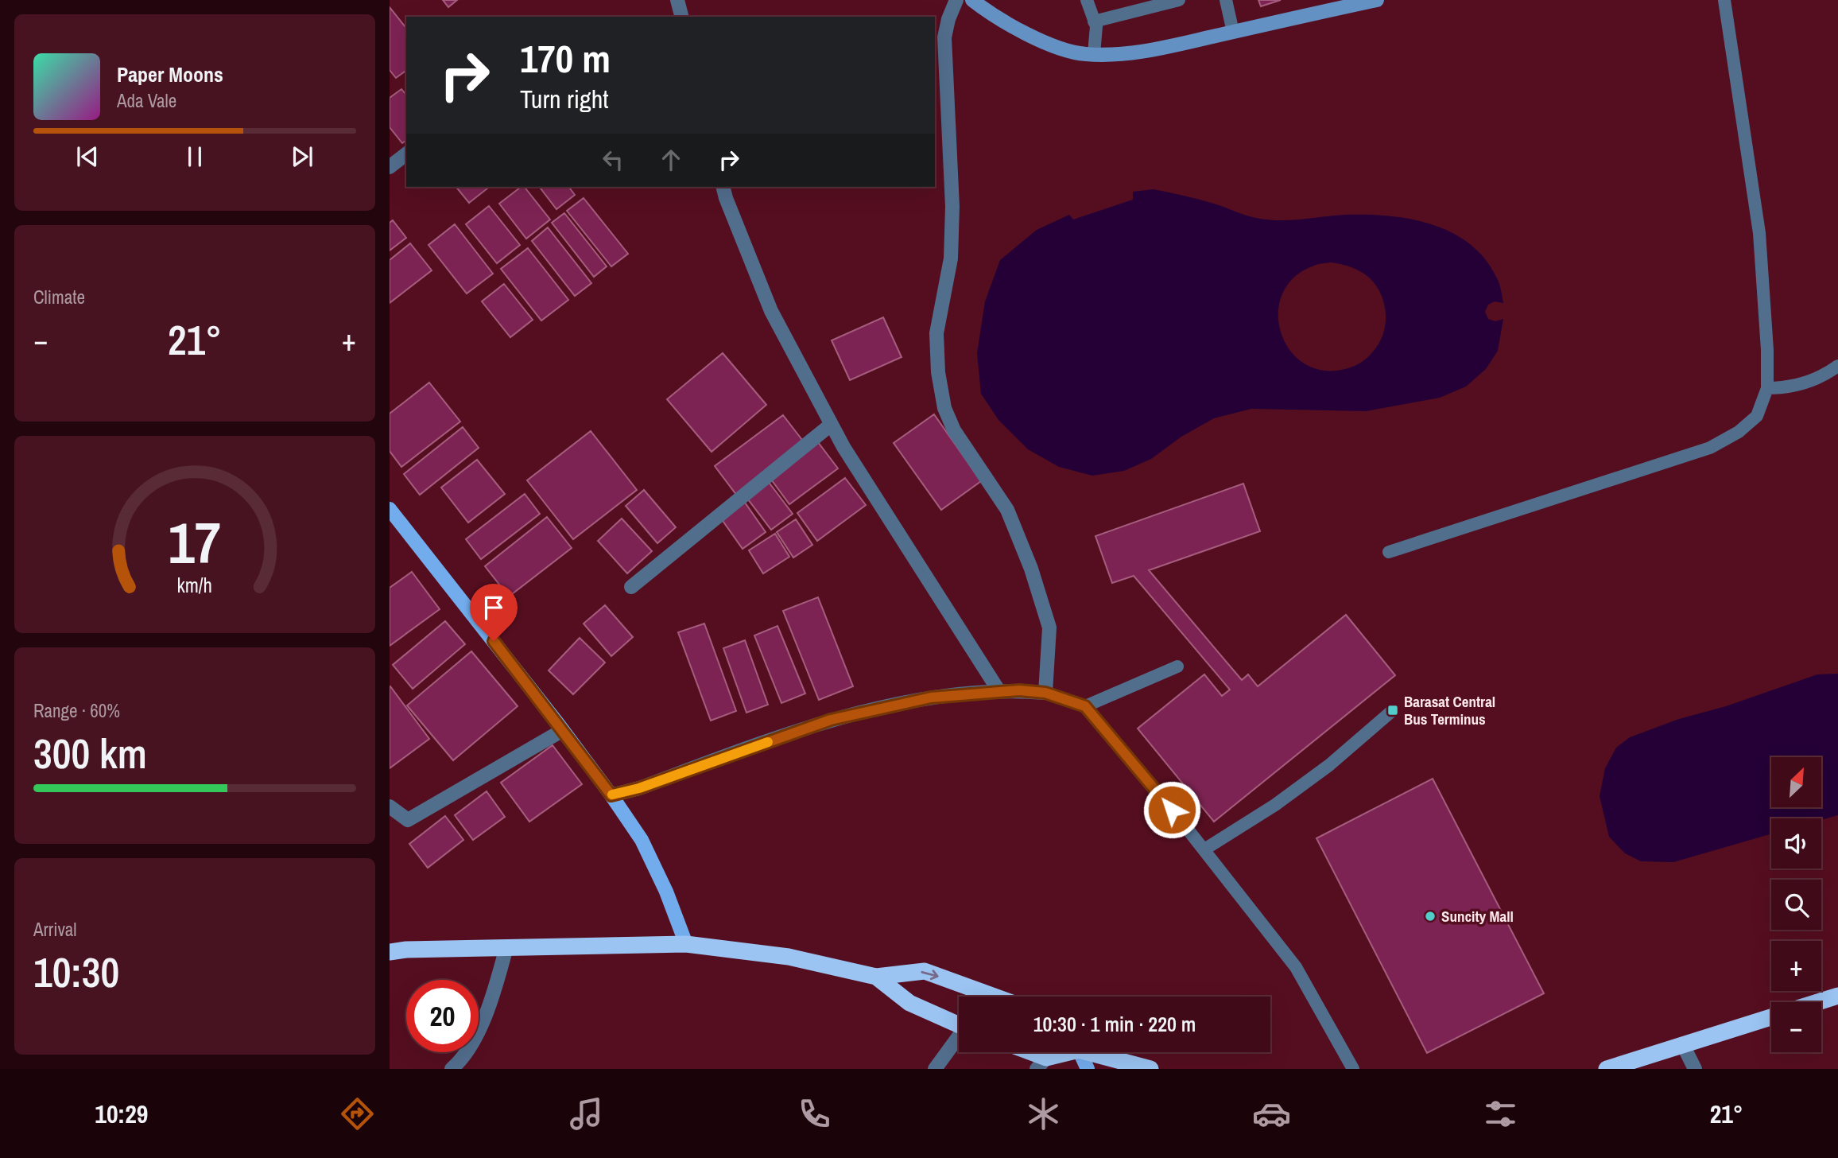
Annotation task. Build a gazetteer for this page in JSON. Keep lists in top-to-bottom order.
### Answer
{
  "places": {
    "transit": ["Barasat Central Bus Terminus"],
    "other": ["Suncity Mall"]
  },
  "north": "top right",
  "page": {
    "turn": ["170 m", "Turn right"],
    "song": ["Paper Moons", "Ada Vale"],
    "tile": [
      "Climate",
      ["Range · 60%", "300 km"],
      ["Arrival", "10:30"]
    ],
    "heat": ["−", "21°", "+"],
    "map_buttons": ["+", "−"],
    "limit": "20",
    "trip": "10:30 · 1 min · 220 m",
    "tabs": ["10:29", "21°"],
    "gauge": ["17", "km/h"]
  }
}
